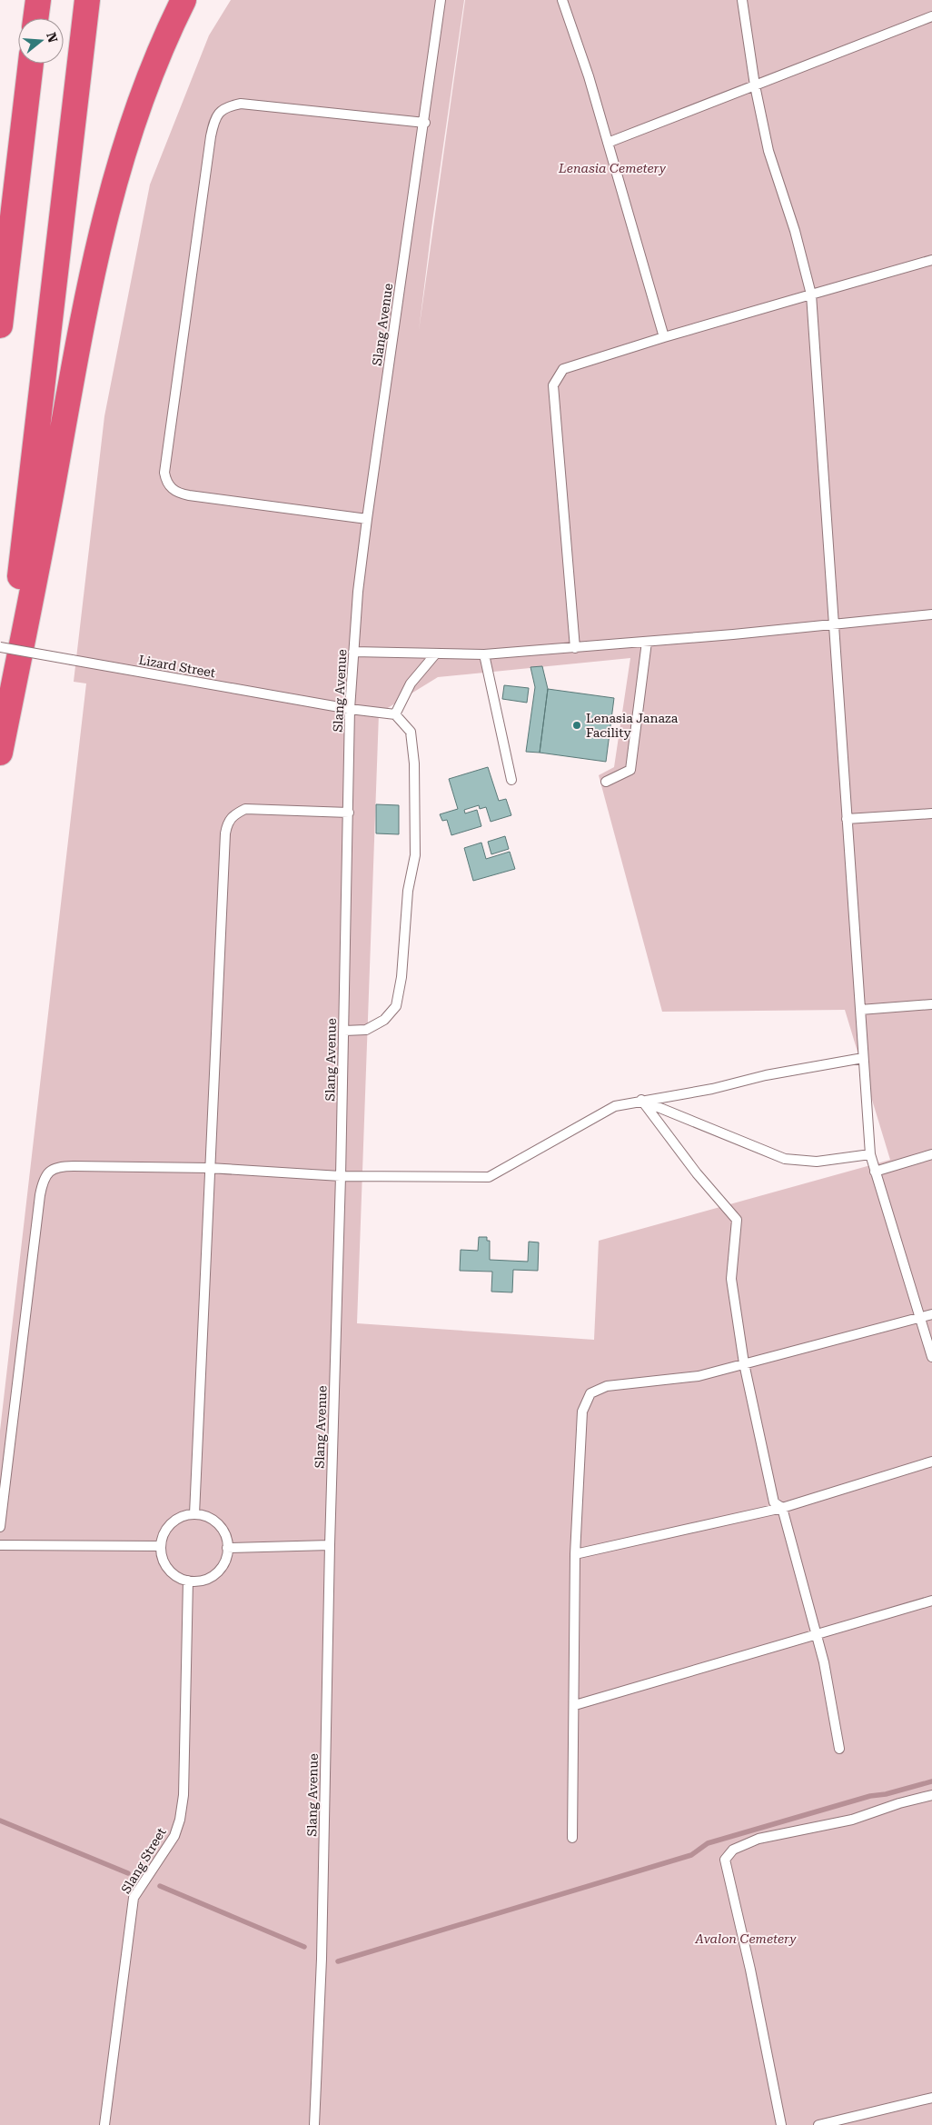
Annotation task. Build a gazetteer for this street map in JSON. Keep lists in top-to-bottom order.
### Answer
{
  "streets": {
    "lane": ["Slang Avenue", "Lizard Street", "Slang Street"]
  },
  "crossings": [
    ["Slang Avenue", "Lizard Street"]
  ],
  "parks": ["Lenasia Cemetery", "Avalon Cemetery"],
  "places": ["Lenasia Janaza Facility"],
  "north": "right"
}
